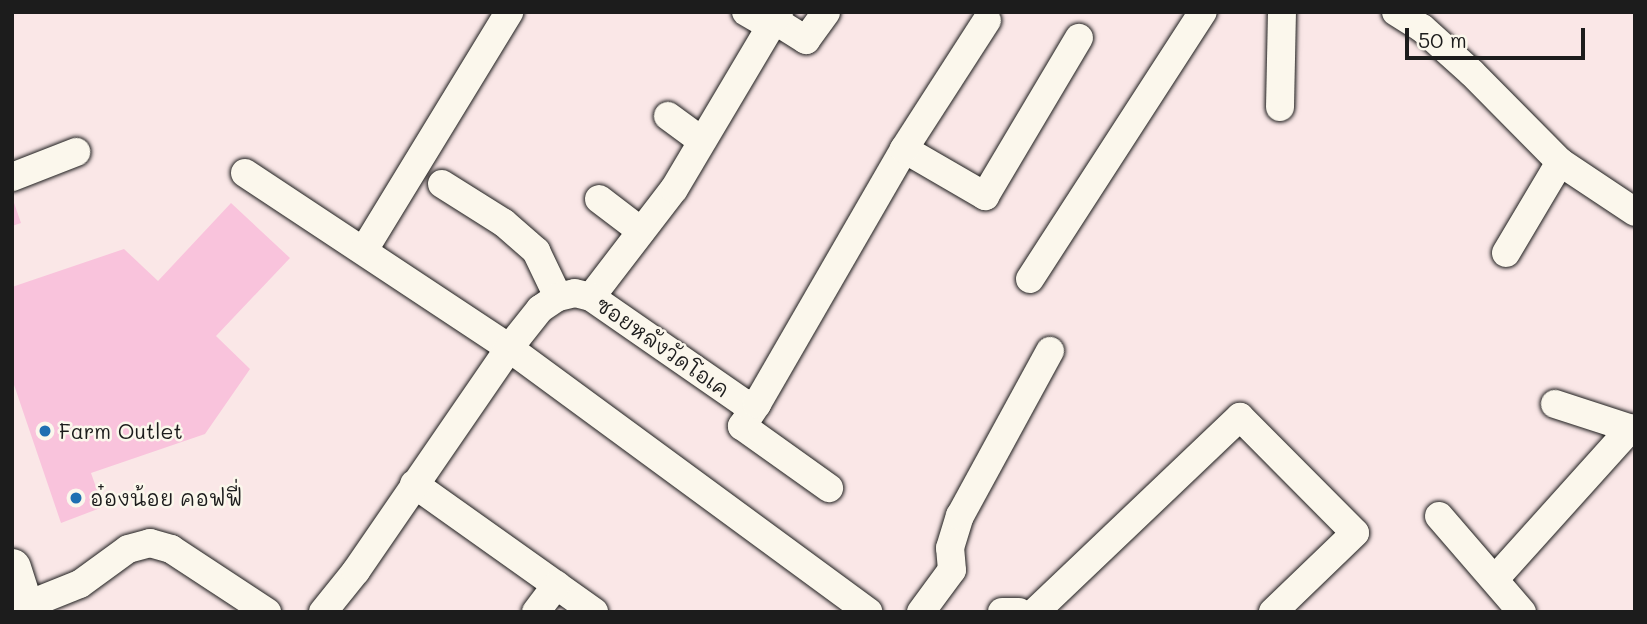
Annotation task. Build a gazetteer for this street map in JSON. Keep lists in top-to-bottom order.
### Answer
{
  "streets": {
    "street": ["ซอยหลังวัดโอเค"]
  },
  "places": ["Farm Outlet", "อ๋องน้อย คอฟฟี่"],
  "scale_bar": "50 m"
}
